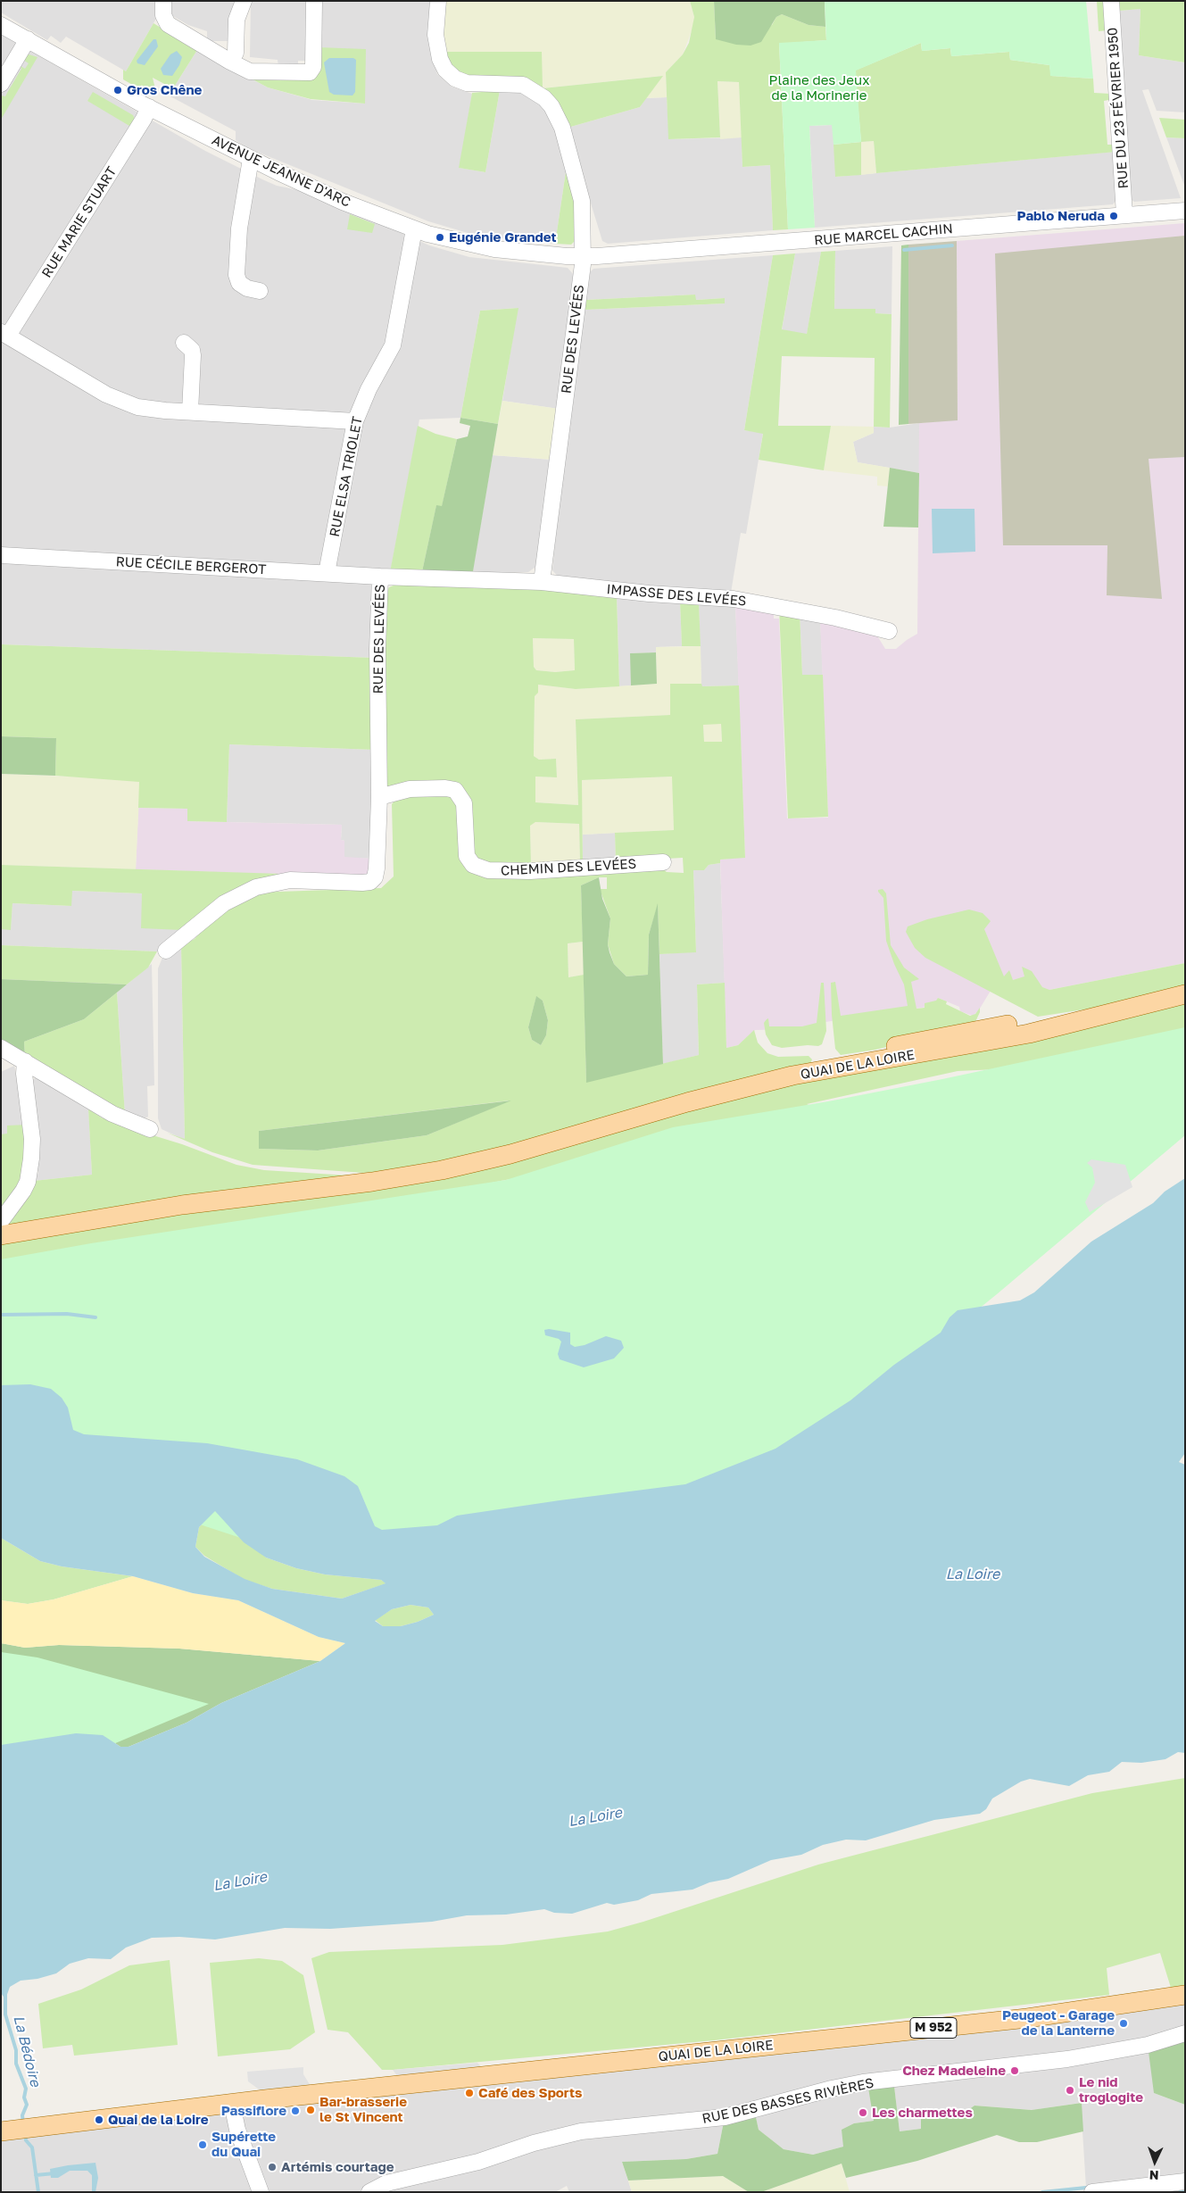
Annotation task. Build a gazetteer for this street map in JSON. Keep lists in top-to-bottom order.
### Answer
{
  "streets": {
    "main road": ["QUAI DE LA LOIRE", "M 952"],
    "street": [
      "RUE DU 23 FÉVRIER 1950",
      "AVENUE JEANNE D'ARC",
      "RUE MARIE STUART",
      "RUE MARCEL CACHIN",
      "RUE DES LEVÉES",
      "RUE ELSA TRIOLET",
      "RUE CÉCILE BERGEROT",
      "IMPASSE DES LEVÉES",
      "CHEMIN DES LEVÉES",
      "RUE DES BASSES RIVIÈRES"
    ]
  },
  "crossings": [
    ["RUE DU 23 FÉVRIER 1950", "RUE MARCEL CACHIN"],
    ["AVENUE JEANNE D'ARC", "RUE MARIE STUART"],
    ["AVENUE JEANNE D'ARC", "RUE MARCEL CACHIN"],
    ["AVENUE JEANNE D'ARC", "RUE DES LEVÉES"],
    ["AVENUE JEANNE D'ARC", "RUE ELSA TRIOLET"],
    ["RUE MARCEL CACHIN", "RUE DES LEVÉES"],
    ["RUE DES LEVÉES", "RUE CÉCILE BERGEROT"],
    ["RUE DES LEVÉES", "IMPASSE DES LEVÉES"],
    ["RUE DES LEVÉES", "CHEMIN DES LEVÉES"],
    ["RUE ELSA TRIOLET", "RUE CÉCILE BERGEROT"],
    ["QUAI DE LA LOIRE", "M 952"]
  ],
  "water": ["La Loire", "La Bédoire"],
  "parks": ["Plaine des Jeux de la Morinerie"],
  "places": [
    "Gros Chêne",
    "Pablo Neruda",
    "Eugénie Grandet",
    "Peugeot - Garage de la Lanterne",
    "Chez Madeleine",
    "Le nid troglogite",
    "Café des Sports",
    "Bar-brasserie le St Vincent",
    "Passiflore",
    "Les charmettes",
    "Quai de la Loire",
    "Supérette du Quai",
    "Artémis courtage"
  ],
  "north": "bottom"
}
